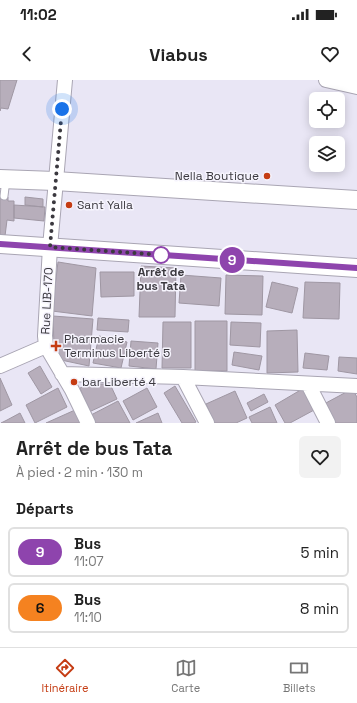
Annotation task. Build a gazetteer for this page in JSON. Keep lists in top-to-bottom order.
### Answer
{
  "streets": {
    "street": ["Rue LIB-170"]
  },
  "places": {
    "other": [
      "Nella Boutique",
      "Sant Yalla",
      "Arrêt de bus Tata",
      "bar Liberté 4"
    ],
    "health": ["Pharmacie Terminus Liberté 5"]
  },
  "lines": ["bus line 9"],
  "page": {
    "status": "11:02",
    "header": "Viabus",
    "on_map": "9",
    "heading": [
      ["Arrêt de bus Tata", "À pied · 2 min · 130 m"],
      "Départs"
    ],
    "list": [
      {
        "mark": "9",
        "name": "Bus",
        "note": "11:07",
        "value": "5 min"
      },
      {
        "mark": "6",
        "name": "Bus",
        "note": "11:10",
        "value": "8 min"
      }
    ],
    "tabs": ["Itinéraire", "Carte", "Billets"]
  }
}
